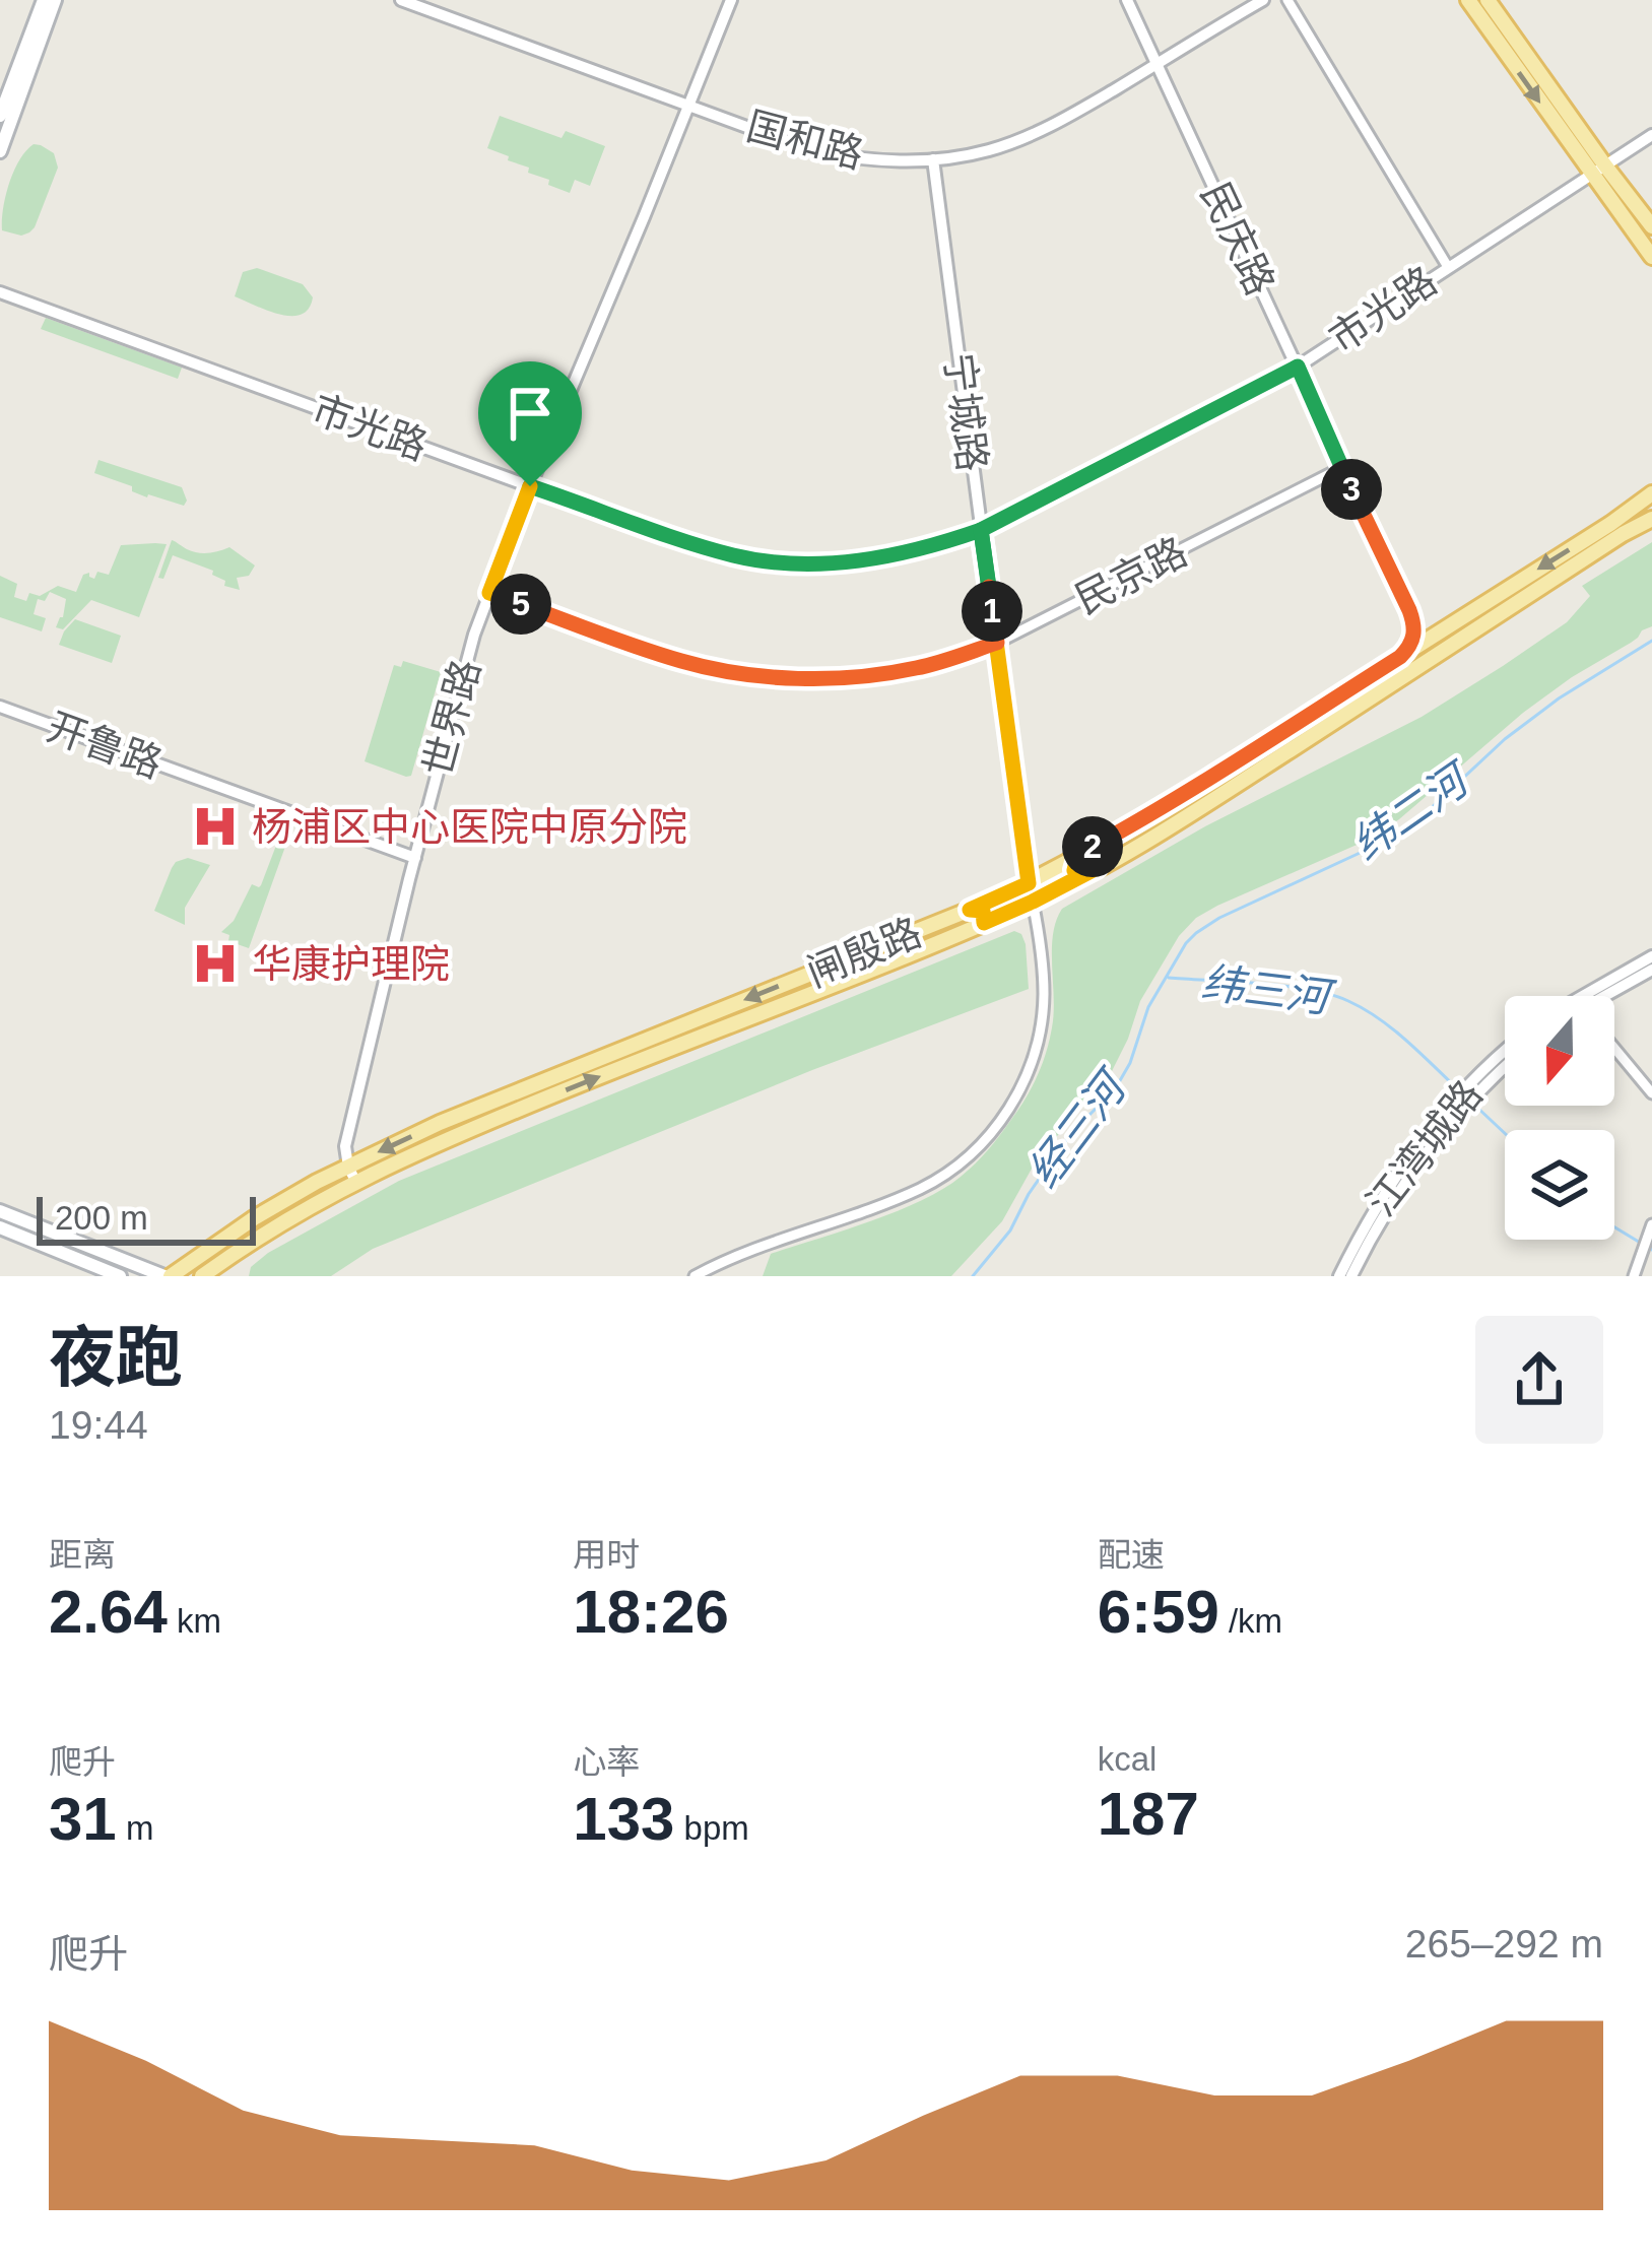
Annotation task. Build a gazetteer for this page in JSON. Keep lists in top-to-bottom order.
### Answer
{
  "streets": {
    "main road": ["闸殷路"],
    "street": [
      "国和路",
      "民庆路",
      "市光路",
      "宁城路",
      "民京路",
      "世界路",
      "开鲁路",
      "江湾城路"
    ]
  },
  "crossings": [
    ["国和路", "民庆路"],
    ["国和路", "宁城路"],
    ["国和路", "世界路"],
    ["民庆路", "市光路"],
    ["民庆路", "民京路"],
    ["市光路", "宁城路"],
    ["市光路", "世界路"],
    ["宁城路", "民京路"],
    ["宁城路", "闸殷路"],
    ["民京路", "世界路"],
    ["世界路", "开鲁路"],
    ["世界路", "闸殷路"]
  ],
  "water": ["纬二河", "纬三河", "经三河"],
  "places": {
    "hospital": ["杨浦区中心医院中原分院", "华康护理院"]
  },
  "scale_bar": "200 m",
  "north": "bottom",
  "page": {
    "pins": [
      "3",
      "5",
      "1",
      "2"
    ],
    "scale": "200 m",
    "heading": ["夜跑", "19:44"],
    "stats": [
      ["距离", "2.64 km"],
      ["用时", "18:26"],
      ["配速", "6:59 /km"],
      ["爬升", "31 m"],
      ["心率", "133 bpm"],
      ["kcal", "187"]
    ],
    "chart": ["爬升", "265–292 m"]
  }
}
